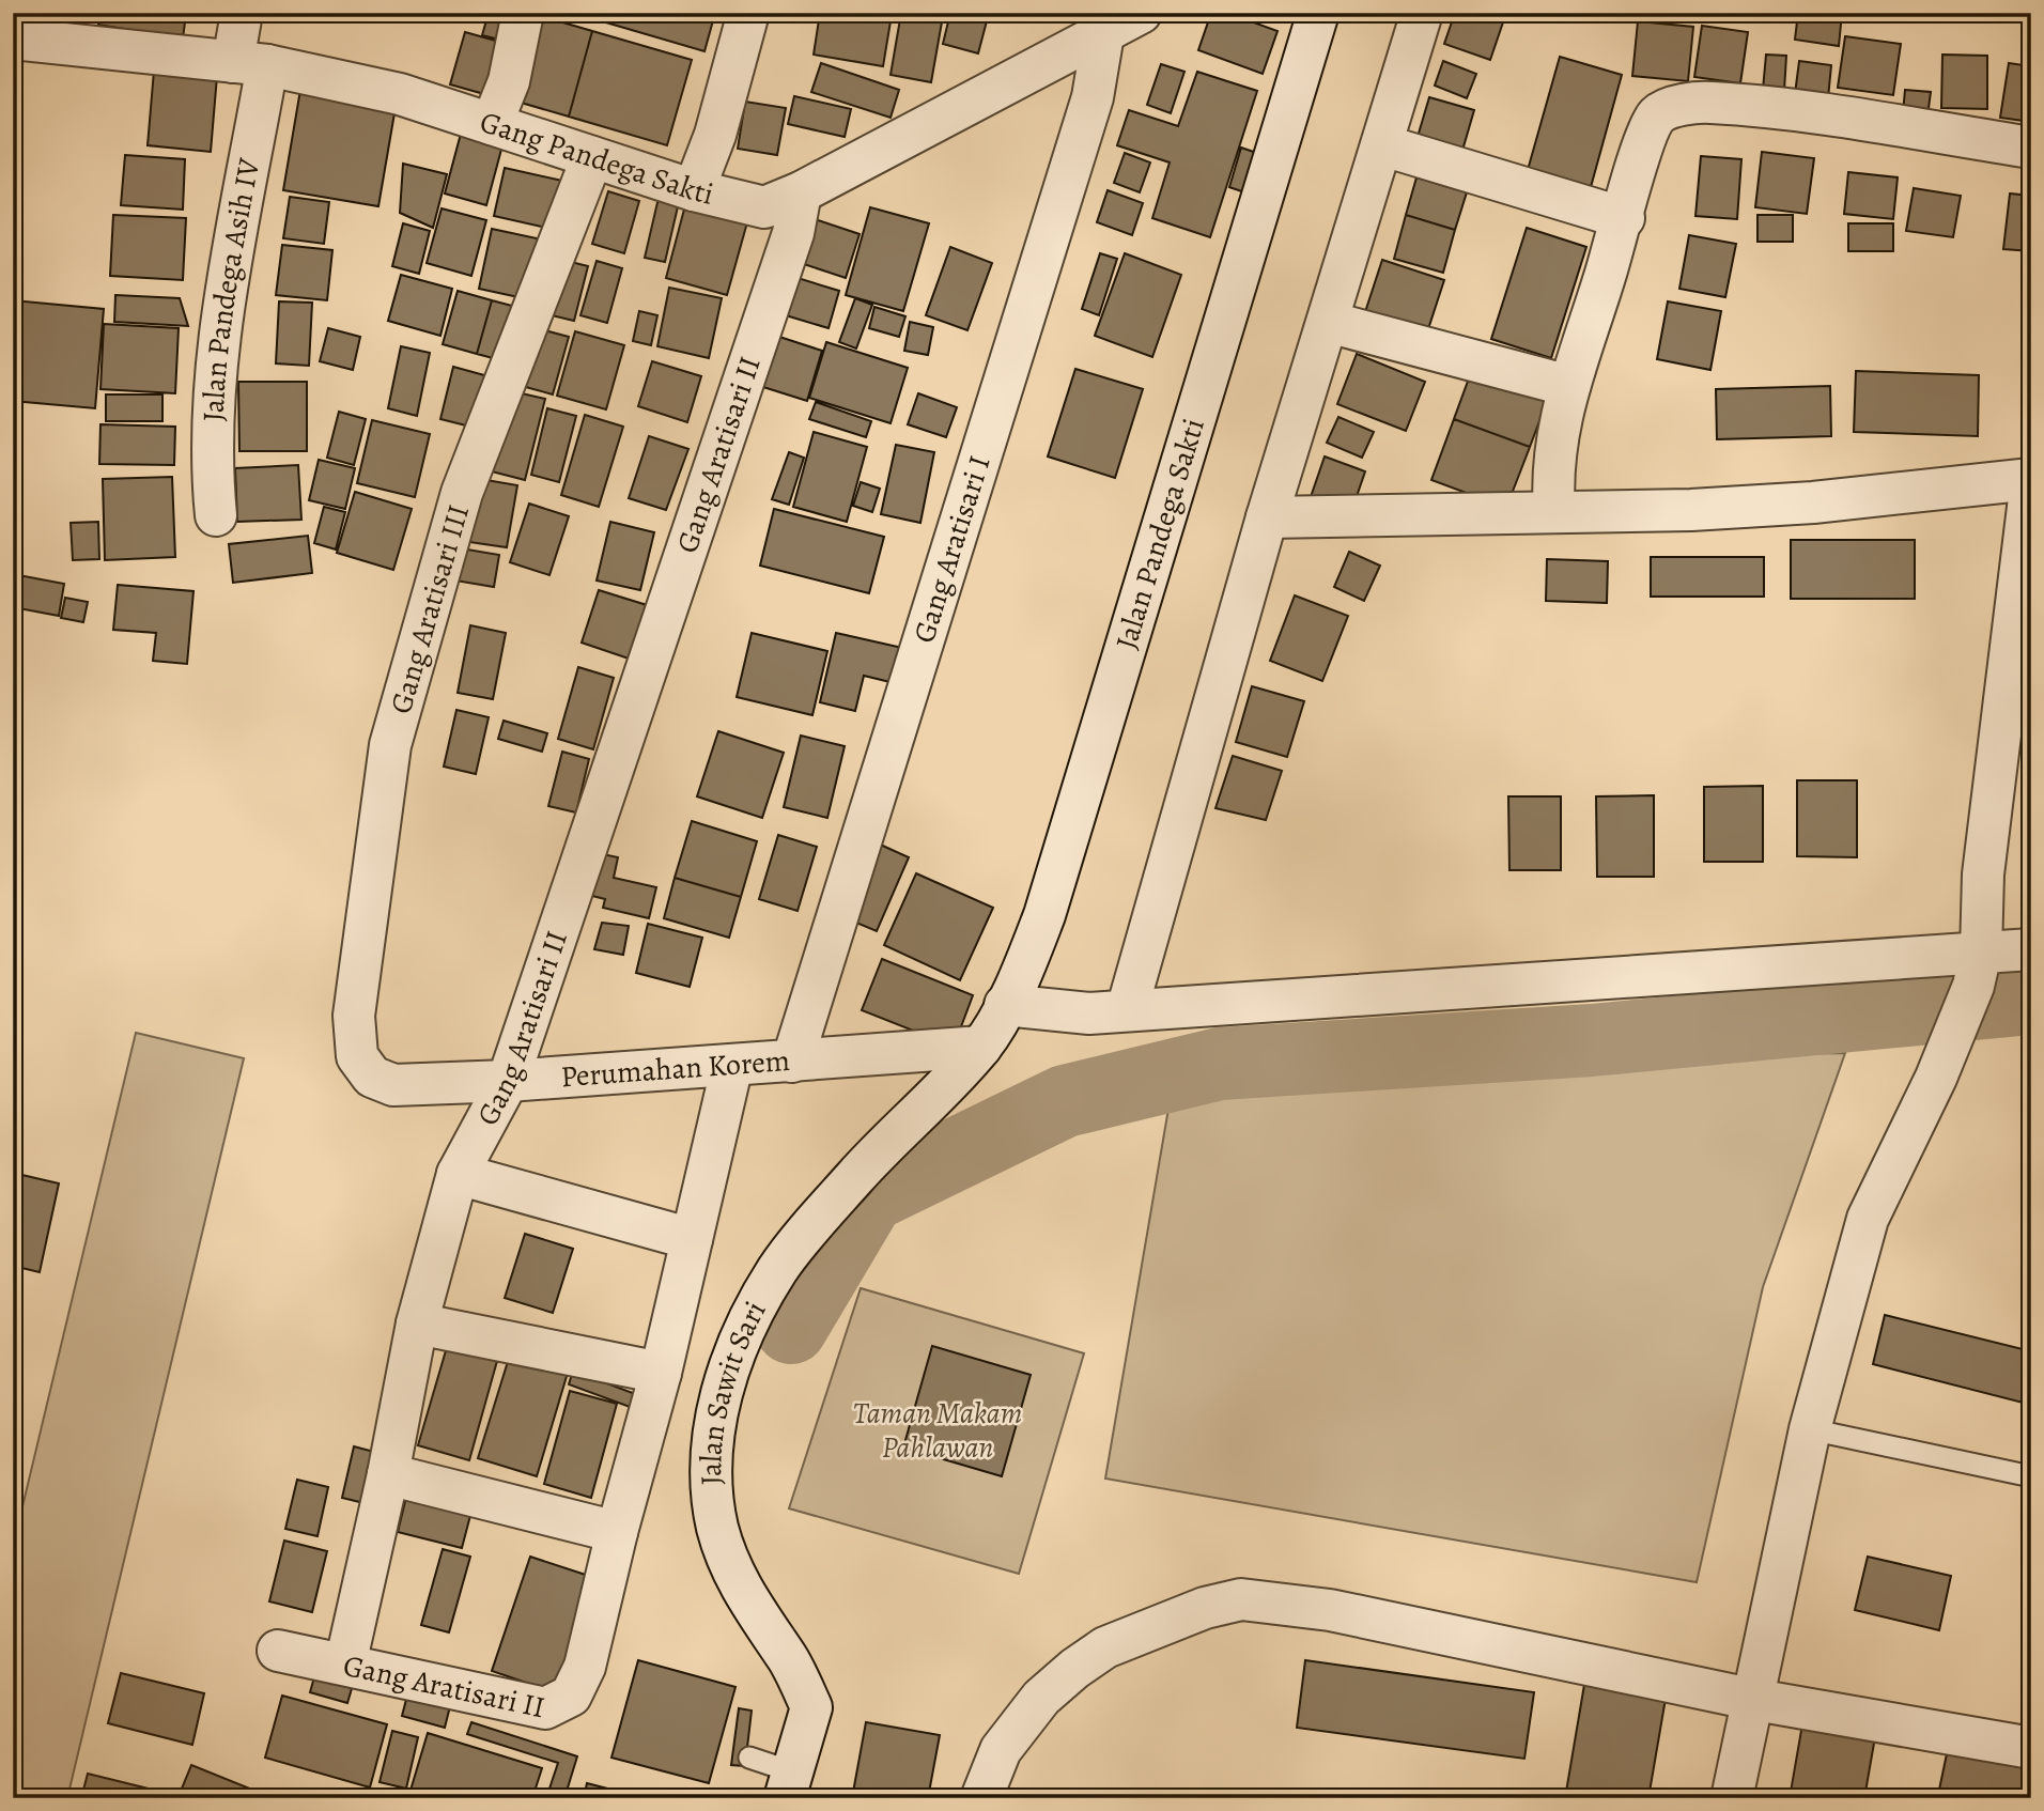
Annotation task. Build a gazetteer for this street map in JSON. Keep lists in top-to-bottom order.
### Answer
{
  "streets": {
    "street": [
      "Gang Pandega Sakti",
      "Jalan Pandega Asih IV",
      "Gang Aratisari II",
      "Jalan Pandega Sakti",
      "Gang Aratisari I",
      "Gang Aratisari III",
      "Perumahan Korem",
      "Jalan Sawit Sari"
    ]
  },
  "crossings": [
    ["Gang Pandega Sakti", "Jalan Pandega Asih IV"],
    ["Gang Pandega Sakti", "Gang Aratisari II"],
    ["Gang Pandega Sakti", "Gang Aratisari I"],
    ["Gang Pandega Sakti", "Gang Aratisari III"],
    ["Gang Aratisari II", "Perumahan Korem"],
    ["Jalan Pandega Sakti", "Perumahan Korem"],
    ["Jalan Pandega Sakti", "Jalan Sawit Sari"],
    ["Gang Aratisari I", "Perumahan Korem"],
    ["Gang Aratisari III", "Perumahan Korem"],
    ["Perumahan Korem", "Jalan Sawit Sari"]
  ],
  "parks": ["Taman Makam Pahlawan"]
}
